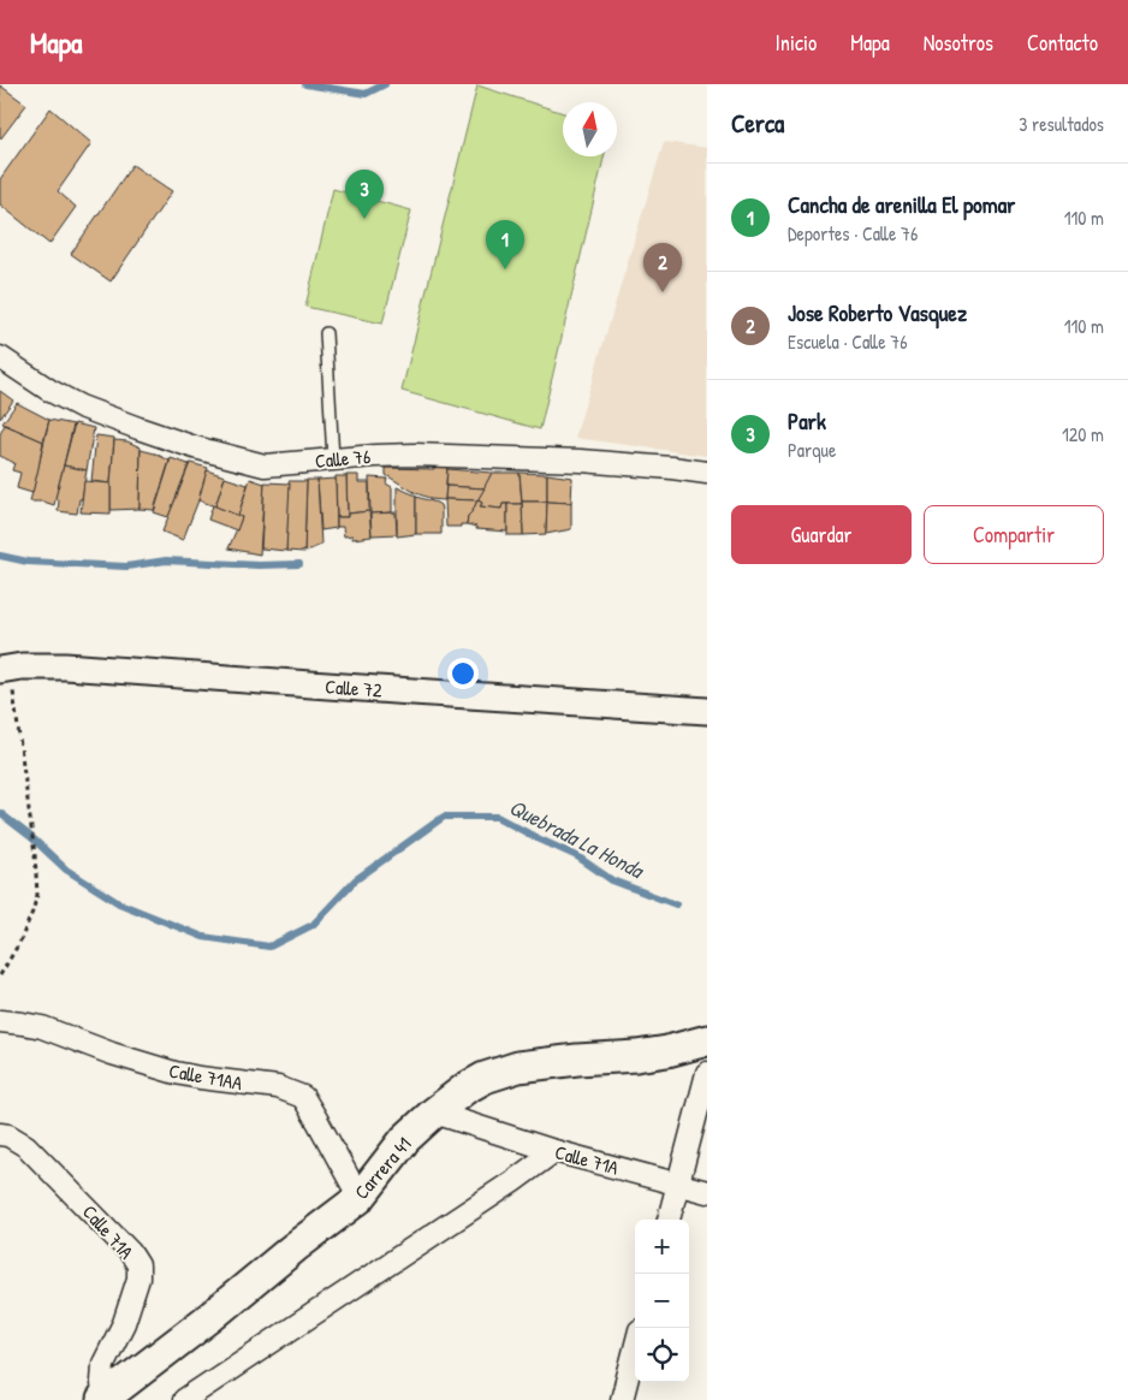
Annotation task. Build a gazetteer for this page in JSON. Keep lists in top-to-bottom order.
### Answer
{
  "streets": {
    "main road": ["Carrera 41"],
    "street": [
      "Calle 76",
      "Calle 72",
      "Calle 71AA",
      "Calle 71A"
    ]
  },
  "crossings": [
    ["Calle 71AA", "Carrera 41"],
    ["Calle 71A", "Carrera 41"]
  ],
  "water": ["Quebrada La Honda"],
  "north": "top",
  "page": {
    "header": "Mapa",
    "nav": [
      "Inicio",
      "Mapa",
      "Nosotros",
      "Contacto"
    ],
    "heading": ["Cerca", "3 resultados"],
    "list": [
      {
        "mark": "1",
        "name": "Cancha de arenilla El pomar",
        "note": "Deportes · Calle 76",
        "value": "110 m"
      },
      {
        "mark": "2",
        "name": "Jose Roberto Vasquez",
        "note": "Escuela · Calle 76",
        "value": "110 m"
      },
      {
        "mark": "3",
        "name": "Park",
        "note": "Parque",
        "value": "120 m"
      }
    ],
    "pins": ["3", "1", "2"],
    "buttons": ["Guardar", "Compartir"],
    "map_buttons": ["+", "−"]
  }
}
